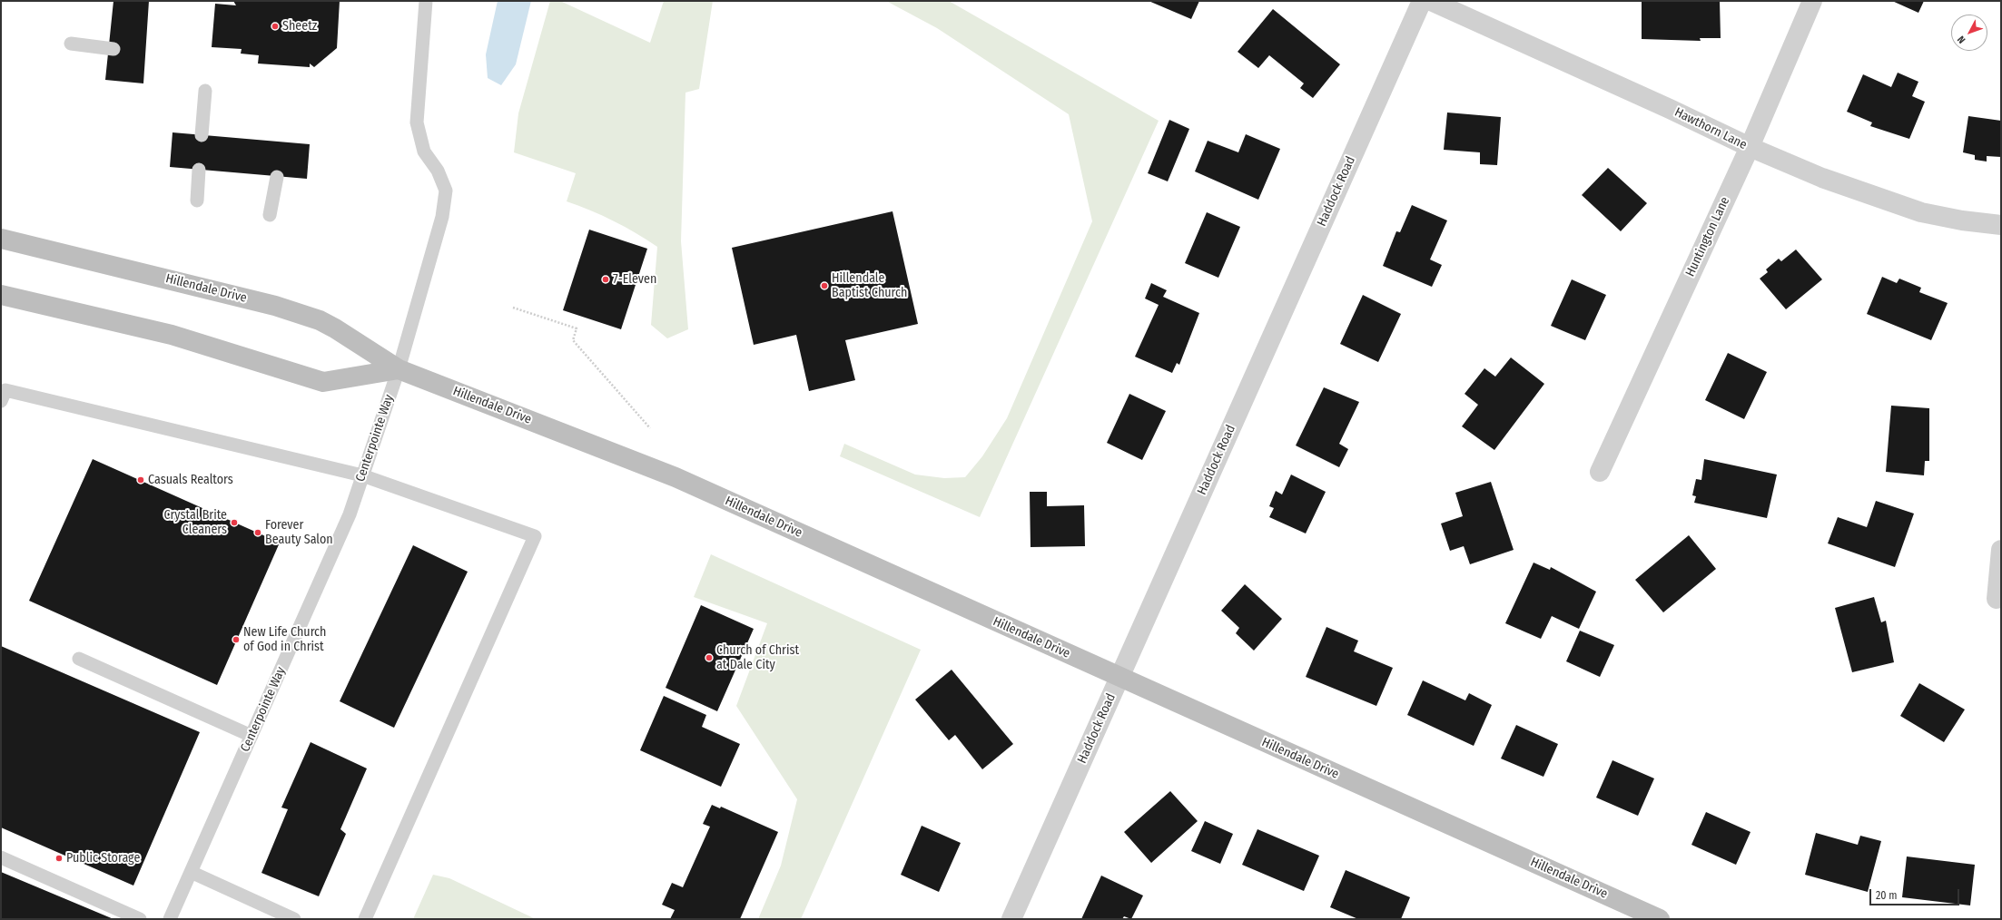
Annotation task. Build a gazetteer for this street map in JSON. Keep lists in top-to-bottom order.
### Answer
{
  "streets": {
    "main road": ["Hillendale Drive"],
    "street": ["Hawthorn Lane", "Haddock Road", "Huntington Lane"],
    "lane": ["Centerpointe Way"]
  },
  "crossings": [
    ["Hawthorn Lane", "Huntington Lane"],
    ["Haddock Road", "Hillendale Drive"],
    ["Hillendale Drive", "Centerpointe Way"]
  ],
  "places": [
    "Sheetz",
    "7-Eleven",
    "Hillendale Baptist Church",
    "Casuals Realtors",
    "Crystal Brite Cleaners",
    "Forever Beauty Salon",
    "New Life Church of God in Christ",
    "Church of Christ at Dale City",
    "Public Storage"
  ],
  "scale_bar": "20 m",
  "north": "bottom left"
}
